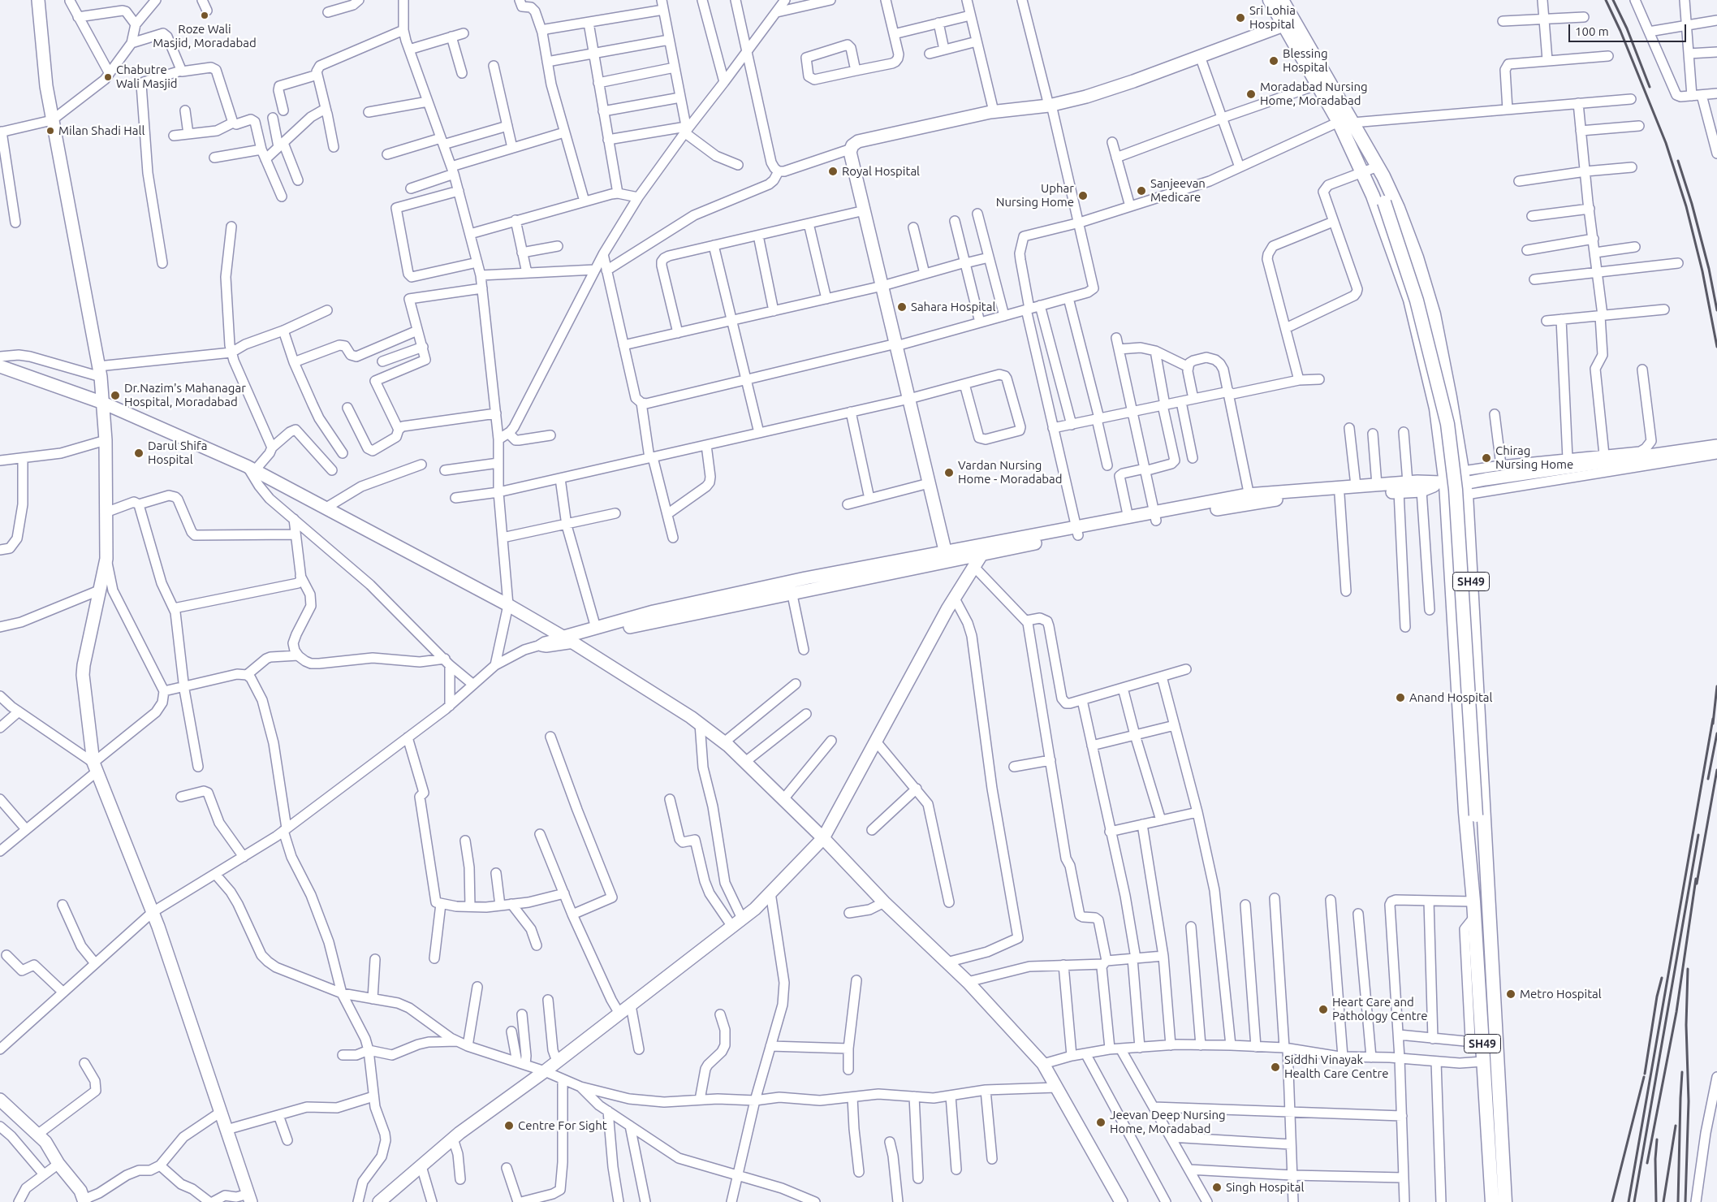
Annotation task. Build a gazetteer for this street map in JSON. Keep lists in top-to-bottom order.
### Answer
{
  "streets": {
    "main road": ["SH49"]
  },
  "places": [
    "Roze Wali Masjid, Moradabad",
    "Sri Lohia Hospital",
    "Blessing Hospital",
    "Chabutre Wali Masjid",
    "Moradabad Nursing Home, Moradabad",
    "Milan Shadi Hall",
    "Royal Hospital",
    "Sanjeevan Medicare",
    "Uphar Nursing Home",
    "Sahara Hospital",
    "Dr.Nazim's Mahanagar Hospital, Moradabad",
    "Darul Shifa Hospital",
    "Chirag Nursing Home",
    "Vardan Nursing Home - Moradabad",
    "Anand Hospital",
    "Metro Hospital",
    "Heart Care and Pathology Centre",
    "Siddhi Vinayak Health Care Centre",
    "Jeevan Deep Nursing Home, Moradabad",
    "Centre For Sight",
    "Singh Hospital"
  ],
  "scale_bar": "100 m"
}
